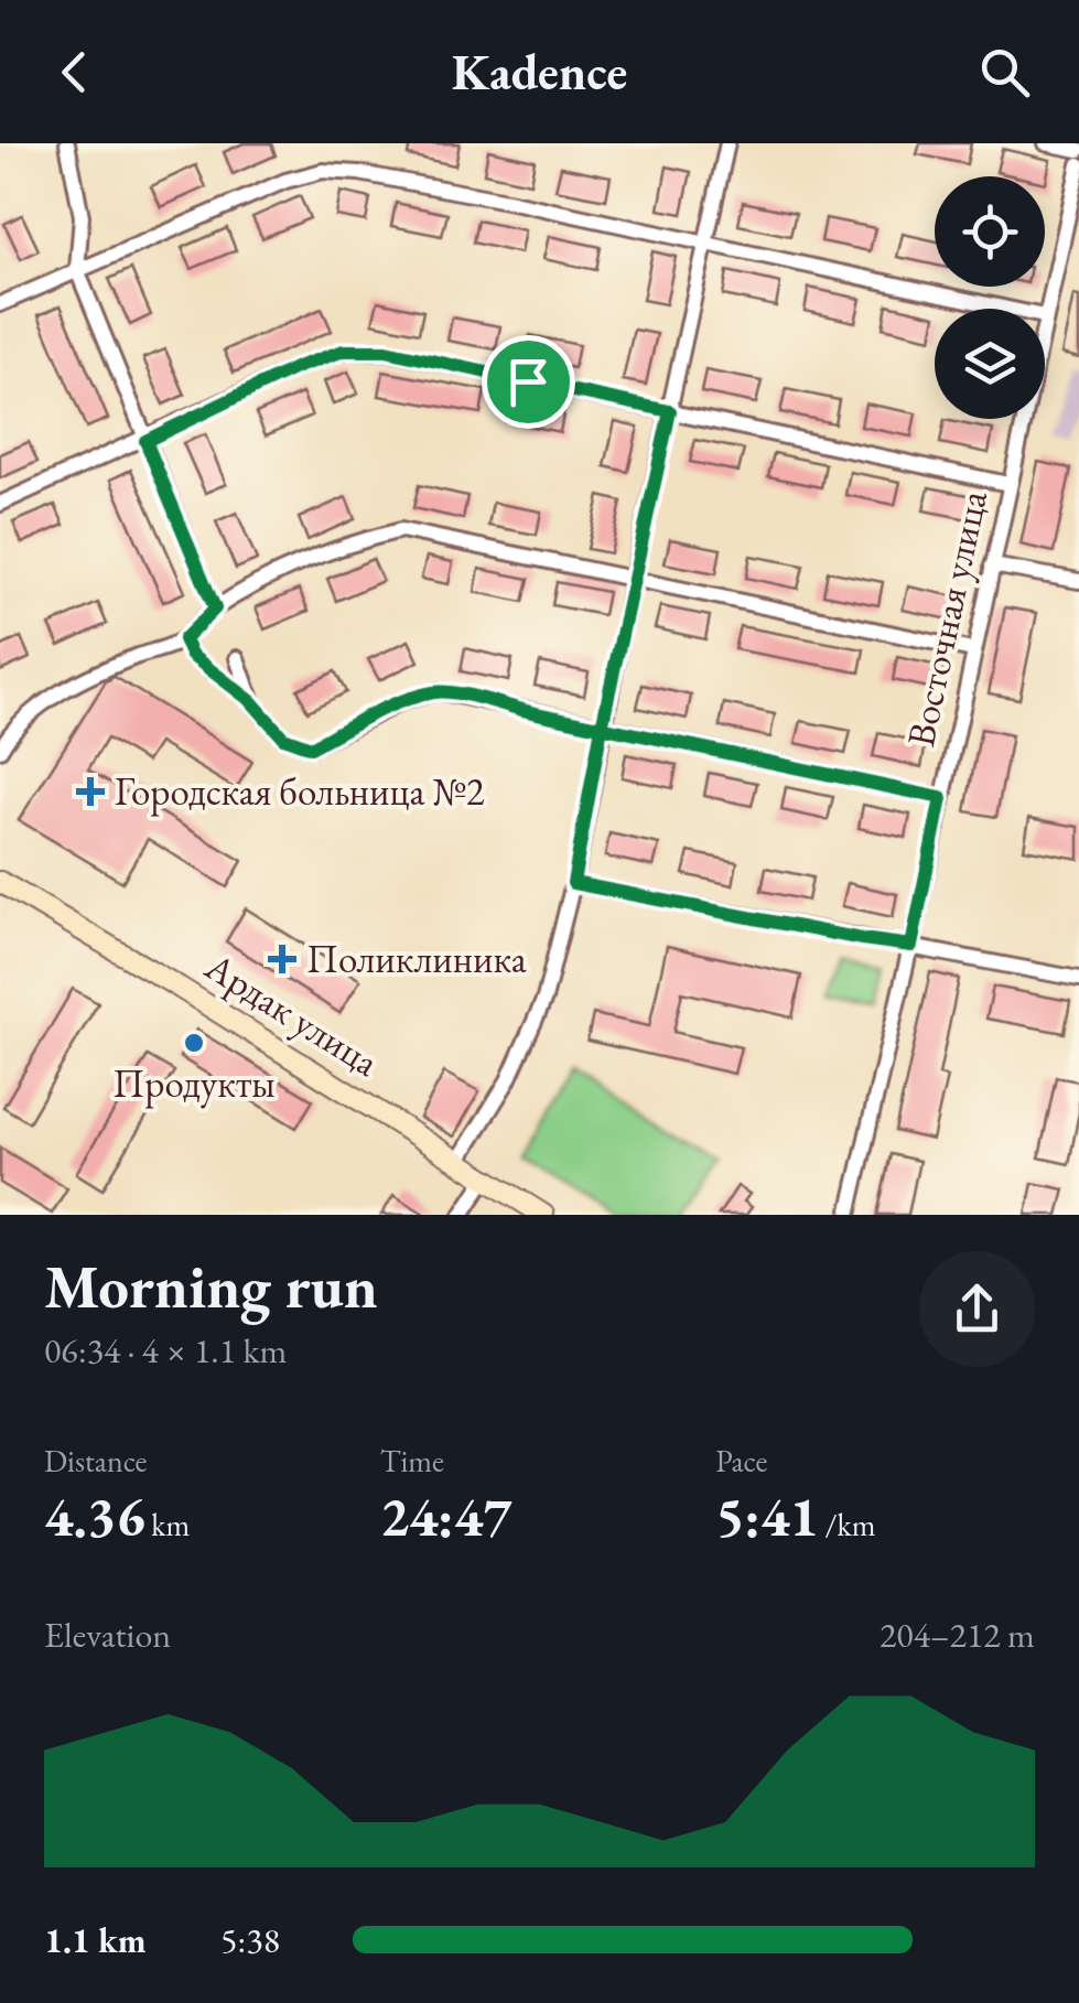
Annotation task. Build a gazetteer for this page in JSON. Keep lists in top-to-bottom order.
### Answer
{
  "streets": {
    "street": ["Восточная улица", "Ардак улица"]
  },
  "places": {
    "health": ["Городская больница №2", "Поликлиника"],
    "other": ["Продукты"]
  },
  "page": {
    "header": "Kadence",
    "heading": ["Morning run", "06:34 · 4 × 1.1 km"],
    "stats": [
      ["Distance", "4.36 km"],
      ["Time", "24:47"],
      ["Pace", "5:41 /km"]
    ],
    "chart": ["Elevation", "204–212 m"],
    "list": [
      {
        "name": "1.1 km",
        "note": "5:38"
      }
    ]
  }
}
